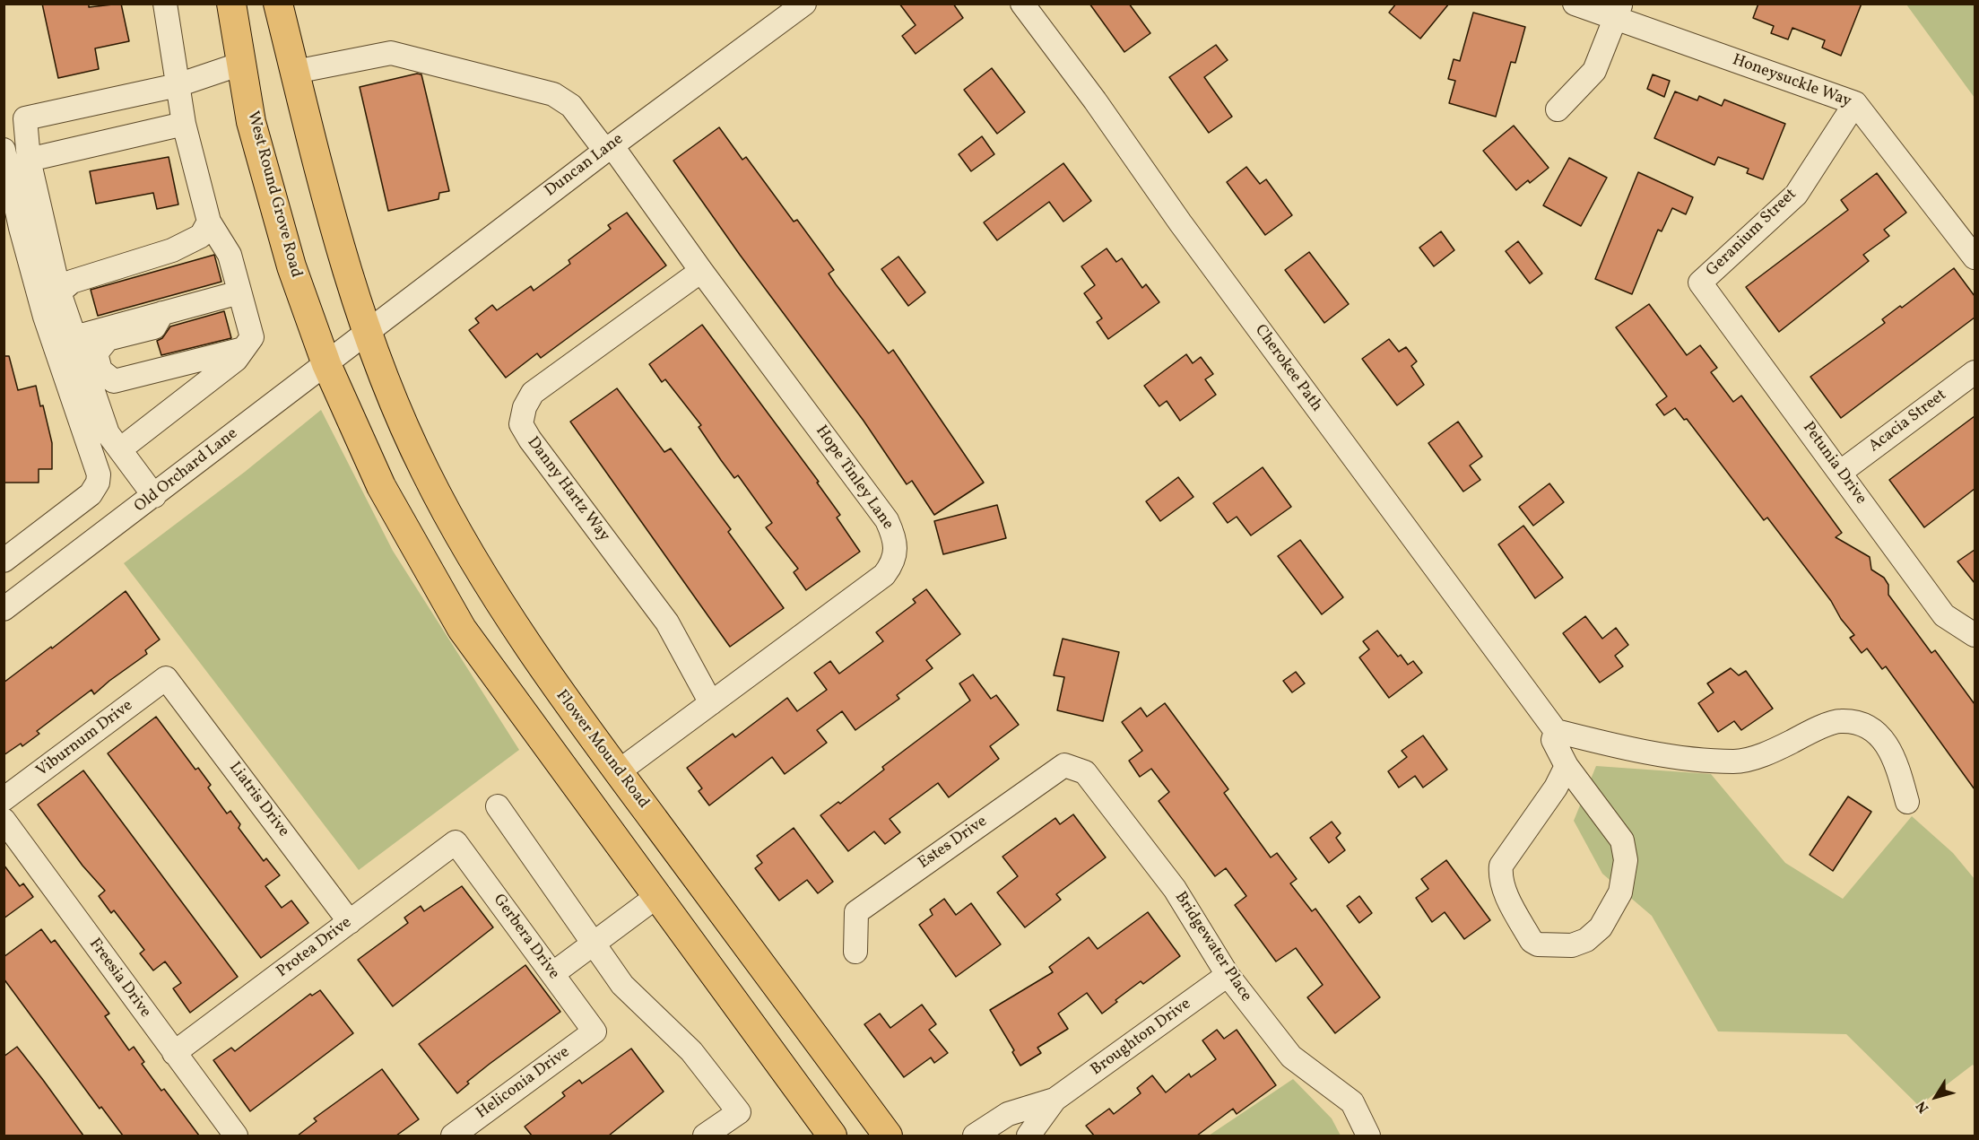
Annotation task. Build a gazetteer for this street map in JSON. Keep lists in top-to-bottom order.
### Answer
{
  "streets": {
    "main road": ["West Round Grove Road", "Flower Mound Road"],
    "street": [
      "Honeysuckle Way",
      "Duncan Lane",
      "Geranium Street",
      "Cherokee Path",
      "Acacia Street",
      "Petunia Drive",
      "Old Orchard Lane",
      "Hope Tinley Lane",
      "Danny Hartz Way",
      "Viburnum Drive",
      "Liatris Drive",
      "Estes Drive",
      "Gerbera Drive",
      "Bridgewater Place",
      "Protea Drive",
      "Freesia Drive",
      "Broughton Drive",
      "Heliconia Drive"
    ]
  },
  "crossings": [
    ["Honeysuckle Way", "Geranium Street"],
    ["Duncan Lane", "Old Orchard Lane"],
    ["Duncan Lane", "Hope Tinley Lane"],
    ["Duncan Lane", "Flower Mound Road"],
    ["West Round Grove Road", "Old Orchard Lane"],
    ["Geranium Street", "Petunia Drive"],
    ["Acacia Street", "Petunia Drive"],
    ["Old Orchard Lane", "Flower Mound Road"],
    ["Hope Tinley Lane", "Danny Hartz Way"],
    ["Hope Tinley Lane", "Flower Mound Road"],
    ["Viburnum Drive", "Liatris Drive"],
    ["Liatris Drive", "Protea Drive"],
    ["Estes Drive", "Bridgewater Place"],
    ["Gerbera Drive", "Protea Drive"],
    ["Gerbera Drive", "Heliconia Drive"],
    ["Bridgewater Place", "Broughton Drive"],
    ["Protea Drive", "Freesia Drive"]
  ],
  "north": "bottom left"
}
